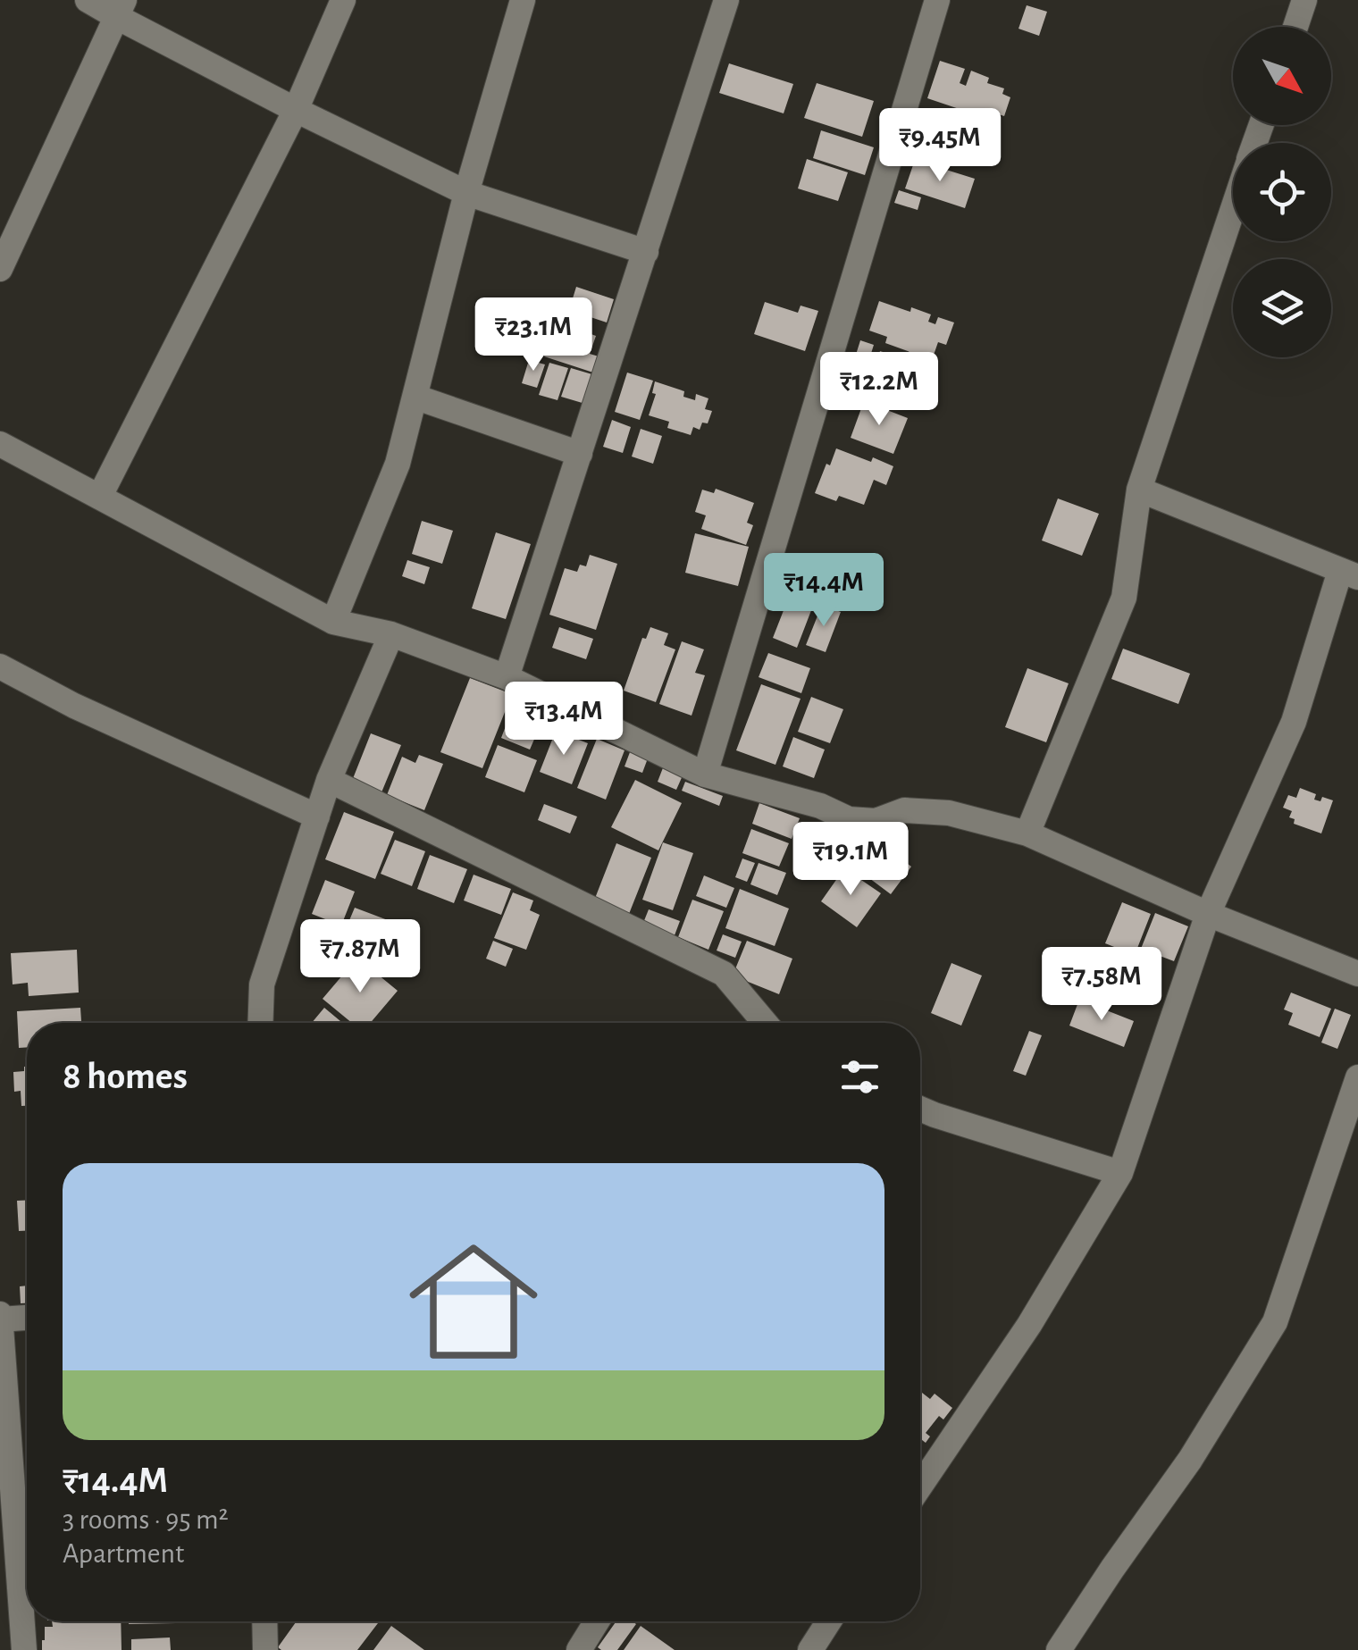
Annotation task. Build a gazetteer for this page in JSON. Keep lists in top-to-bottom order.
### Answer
{
  "north": "bottom right",
  "page": {
    "price": [
      "₹9.45M",
      "₹23.1M",
      "₹12.2M",
      "₹14.4M",
      "₹13.4M",
      "₹19.1M",
      "₹7.87M",
      "₹7.58M"
    ],
    "heading": "8 homes",
    "list": [
      {
        "name": "₹14.4M",
        "note": "3 rooms · 95 m² · Apartment"
      }
    ]
  }
}
